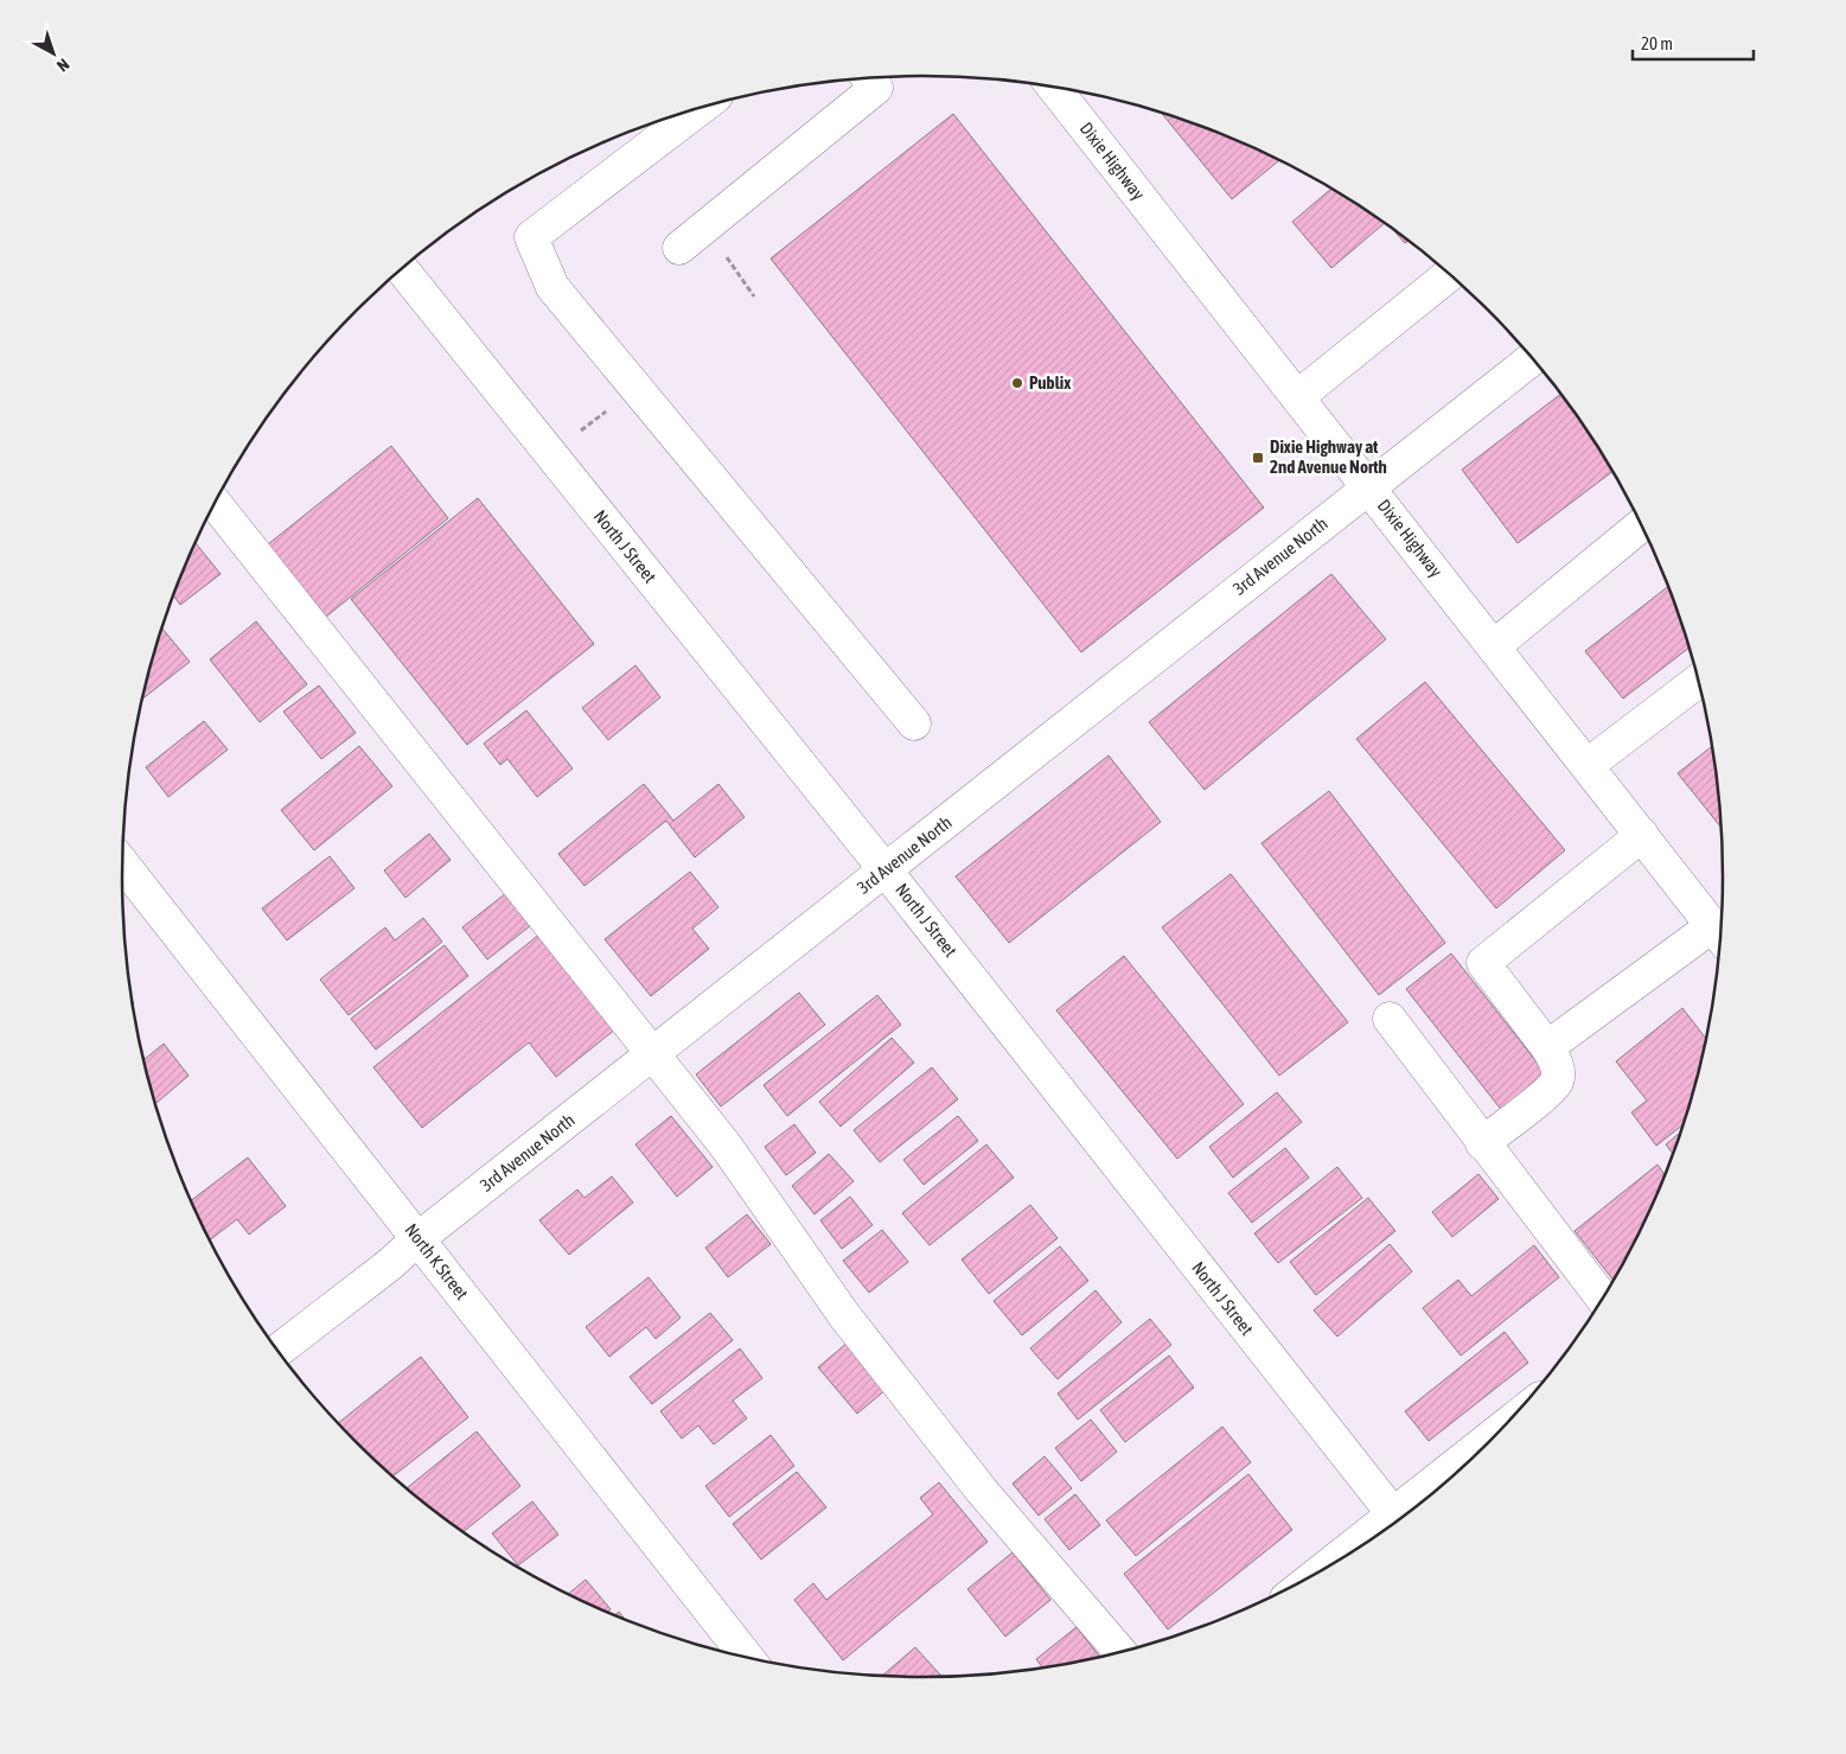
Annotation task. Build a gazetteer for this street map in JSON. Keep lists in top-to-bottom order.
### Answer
{
  "streets": {
    "street": [
      "Dixie Highway",
      "North J Street",
      "3rd Avenue North",
      "North K Street"
    ]
  },
  "crossings": [
    ["Dixie Highway", "3rd Avenue North"],
    ["North J Street", "3rd Avenue North"],
    ["3rd Avenue North", "North K Street"]
  ],
  "places": {
    "other": ["Publix"],
    "transit": ["Dixie Highway at 2nd Avenue North"]
  },
  "scale_bar": "20 m",
  "north": "bottom right"
}
